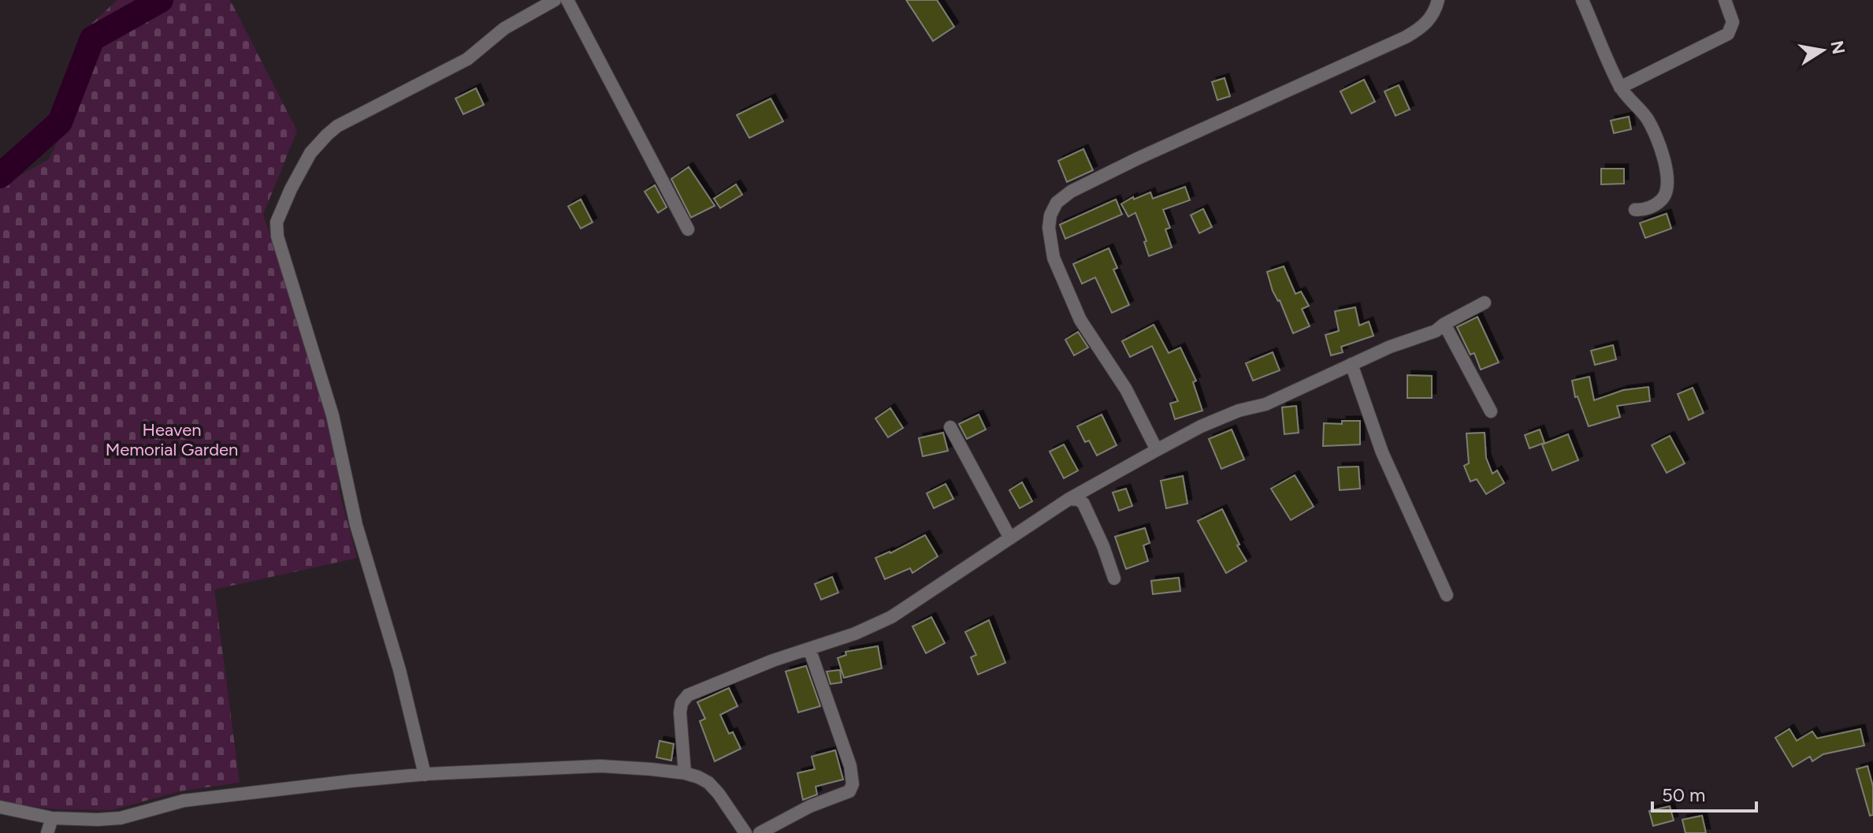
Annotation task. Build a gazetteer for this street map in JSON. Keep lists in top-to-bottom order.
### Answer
{
  "parks": ["Heaven Memorial Garden"],
  "scale_bar": "50 m",
  "north": "right"
}
